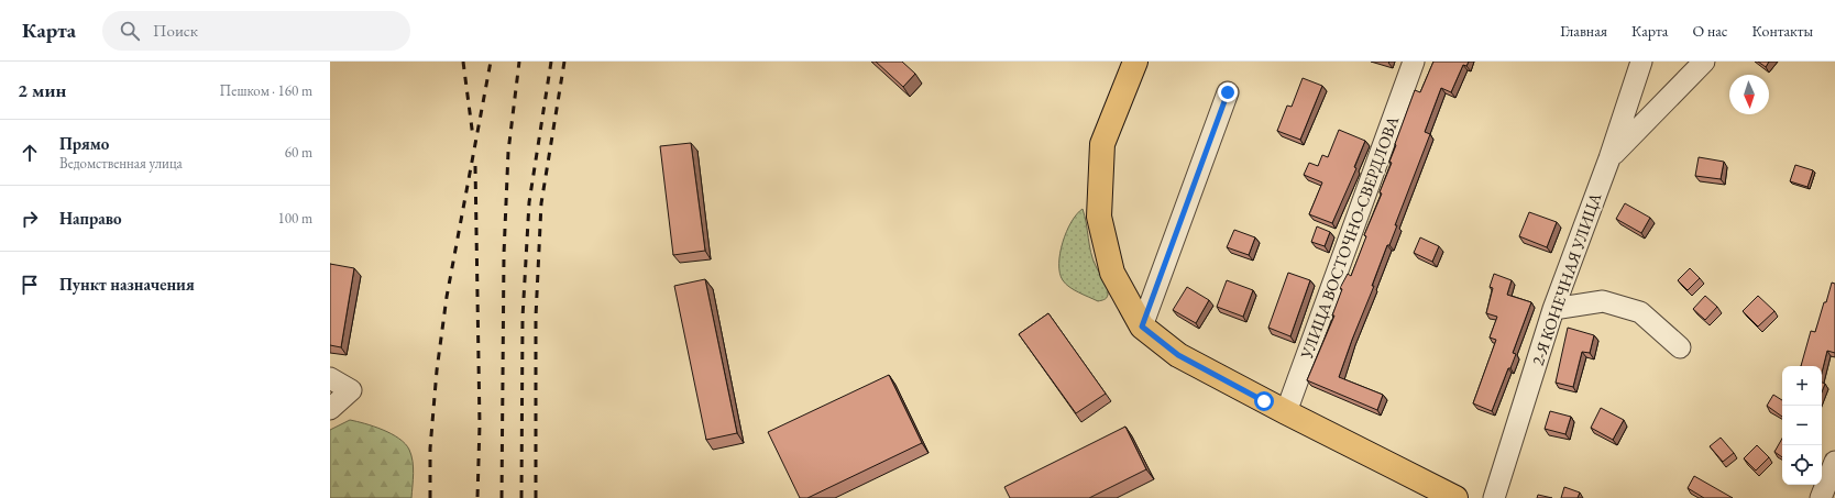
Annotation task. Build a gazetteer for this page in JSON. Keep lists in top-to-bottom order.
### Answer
{
  "streets": {
    "street": ["УЛИЦА ВОСТОЧНО-СВЕРДЛОВА", "2-Я КОНЕЧНАЯ УЛИЦА"]
  },
  "north": "bottom",
  "page": {
    "header": "Карта",
    "search": "Поиск",
    "nav": [
      "Главная",
      "Карта",
      "О нас",
      "Контакты"
    ],
    "heading": ["2 мин", "Пешком · 160 m"],
    "list": [
      ["Прямо", "Ведомственная улица", "60 m"],
      ["Направо", "100 m"],
      "Пункт назначения"
    ],
    "map_buttons": ["+", "−"]
  }
}
